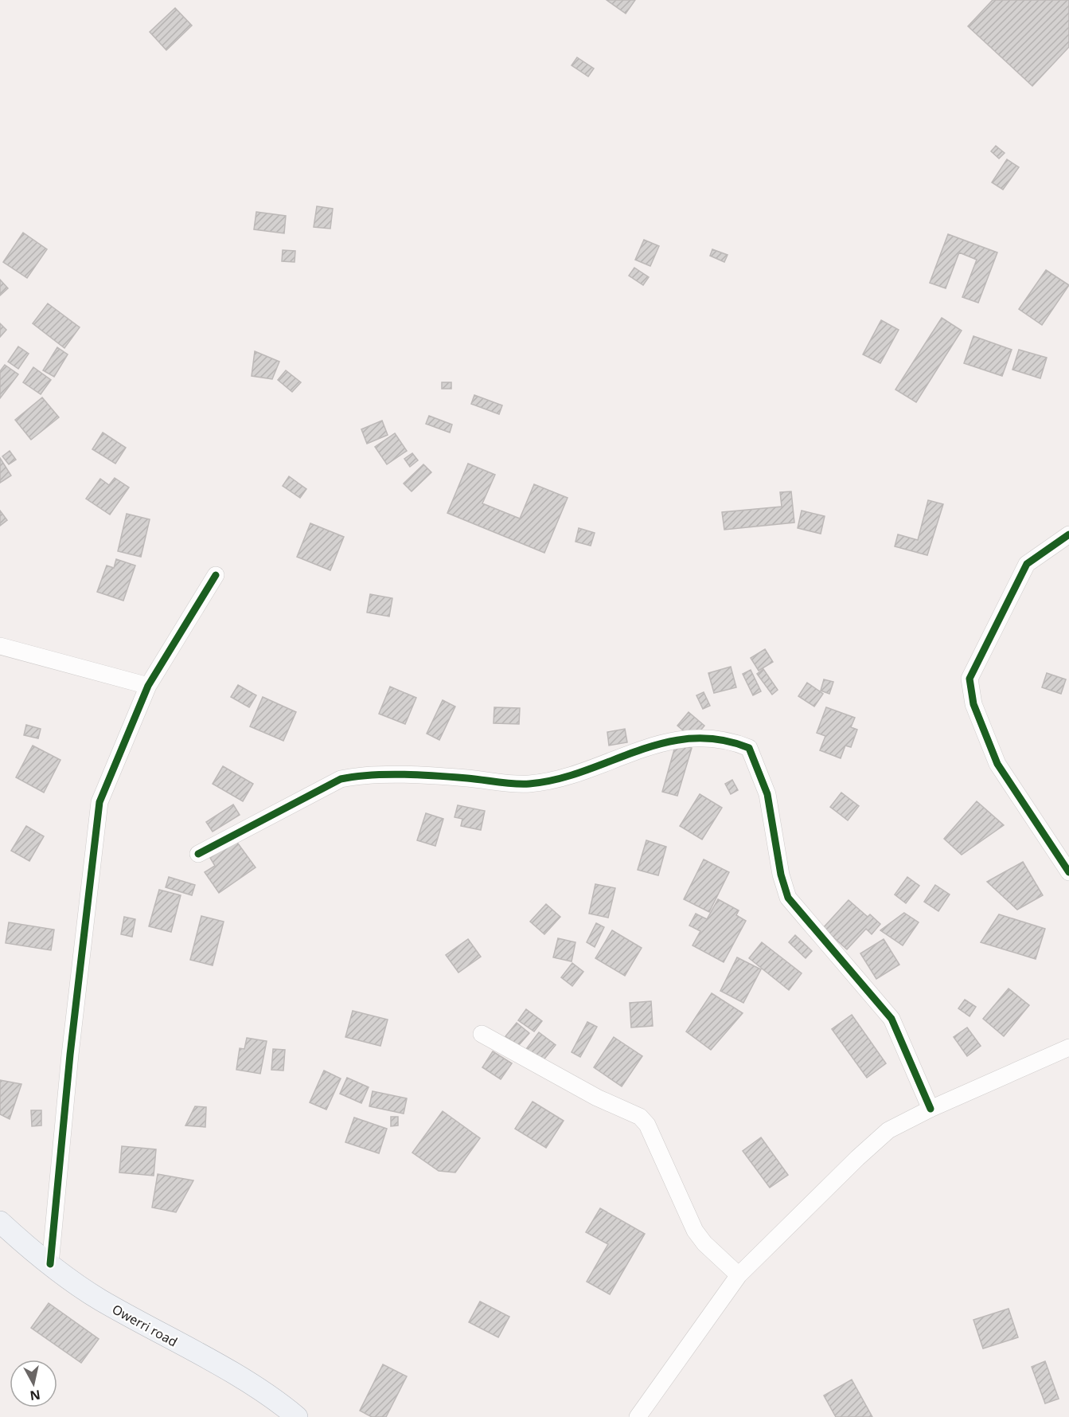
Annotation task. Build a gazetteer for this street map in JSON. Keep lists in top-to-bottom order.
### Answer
{
  "streets": {
    "main road": ["Owerri road"]
  },
  "north": "bottom"
}
